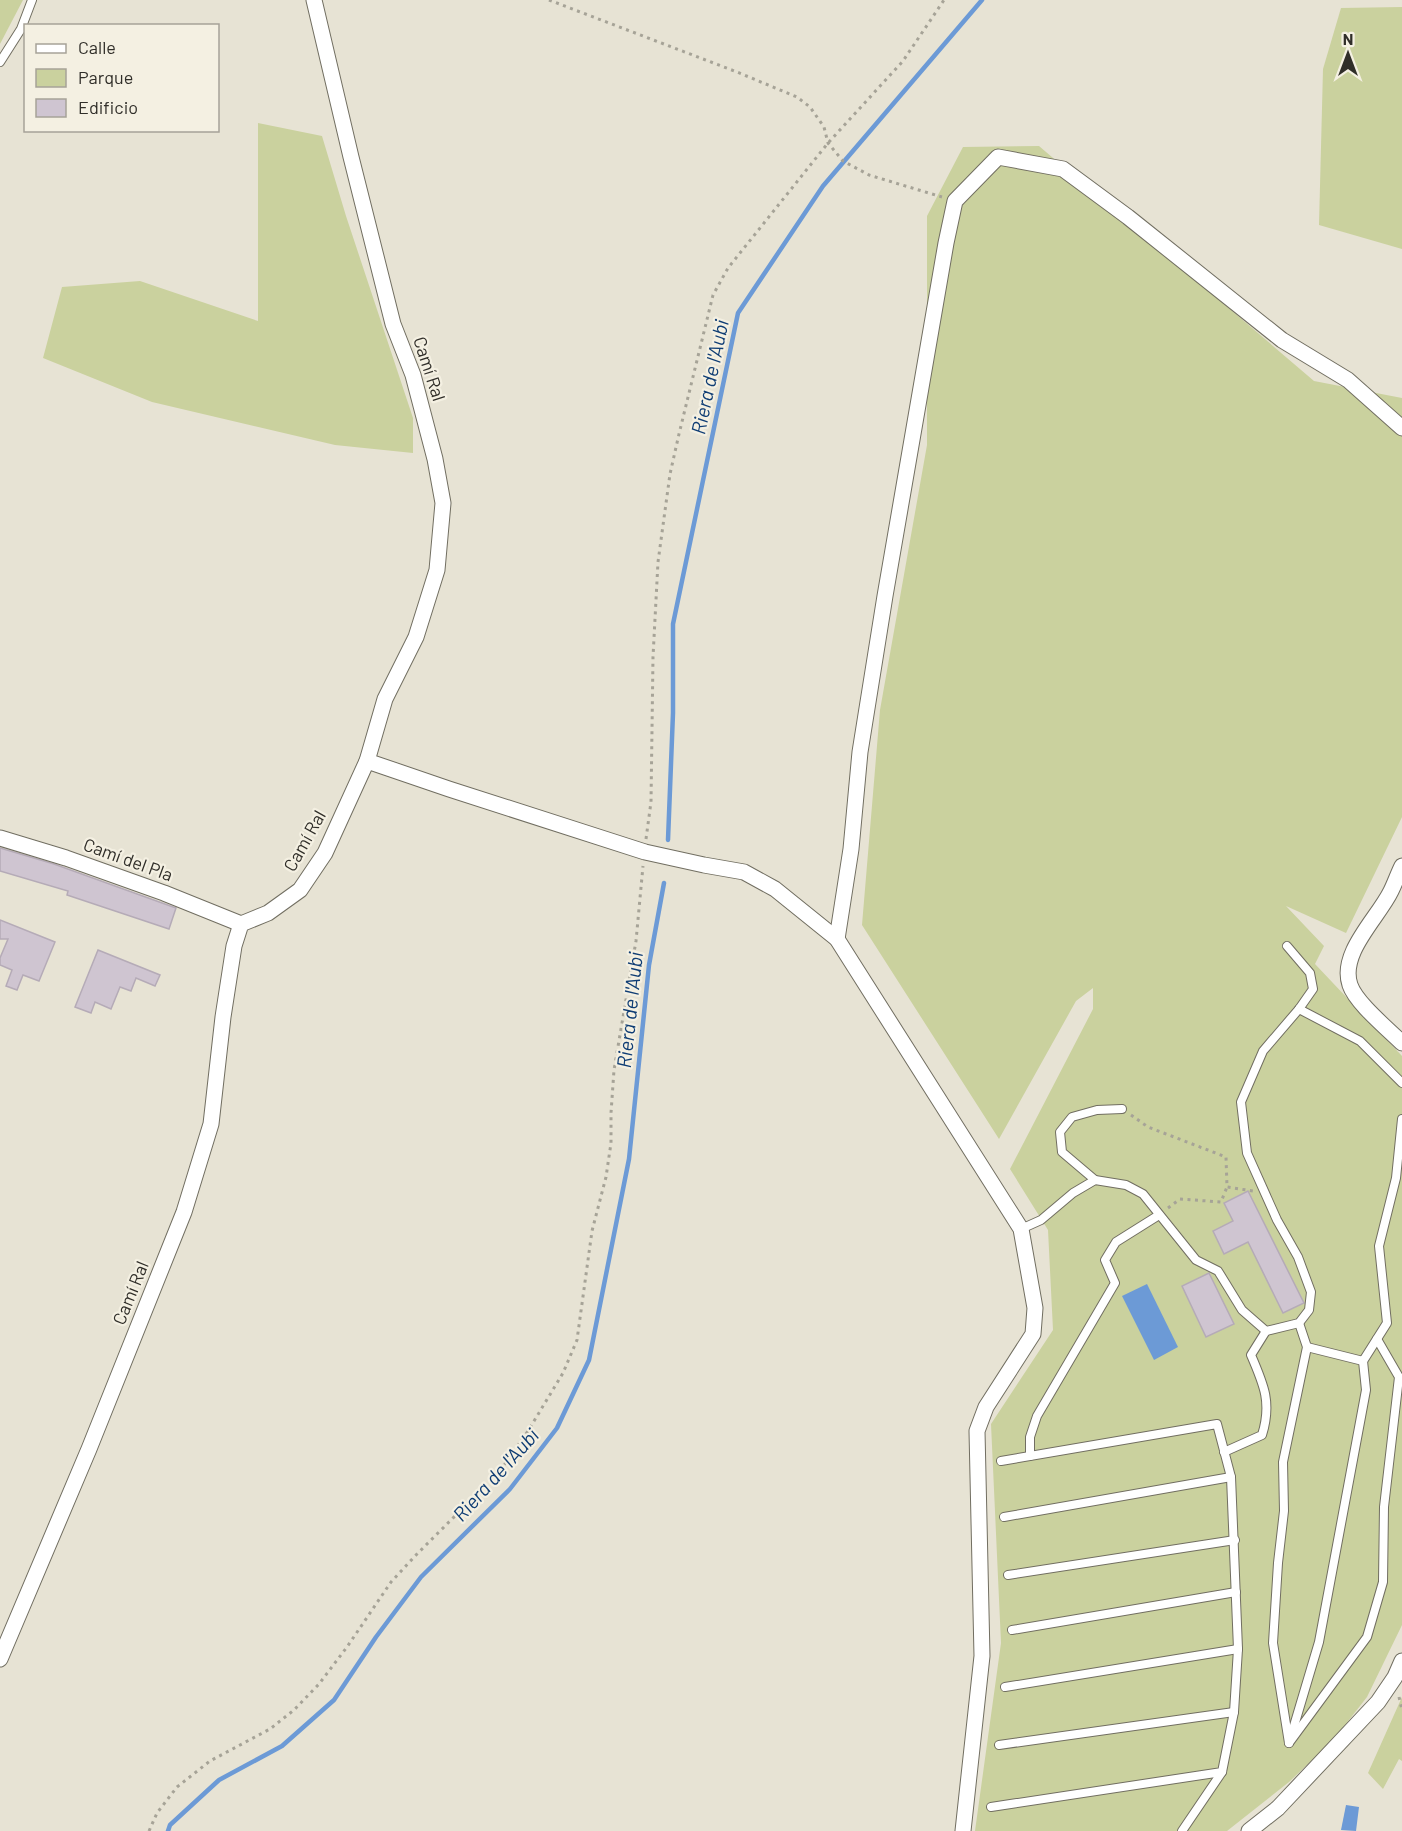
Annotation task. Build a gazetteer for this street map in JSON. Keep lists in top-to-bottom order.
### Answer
{
  "streets": {
    "street": ["Camí Ral", "Camí del Pla"]
  },
  "crossings": [
    ["Camí Ral", "Camí del Pla"]
  ],
  "water": ["Riera de l'Aubi"],
  "legend": ["Calle", "Parque", "Edificio"],
  "north": "top"
}
